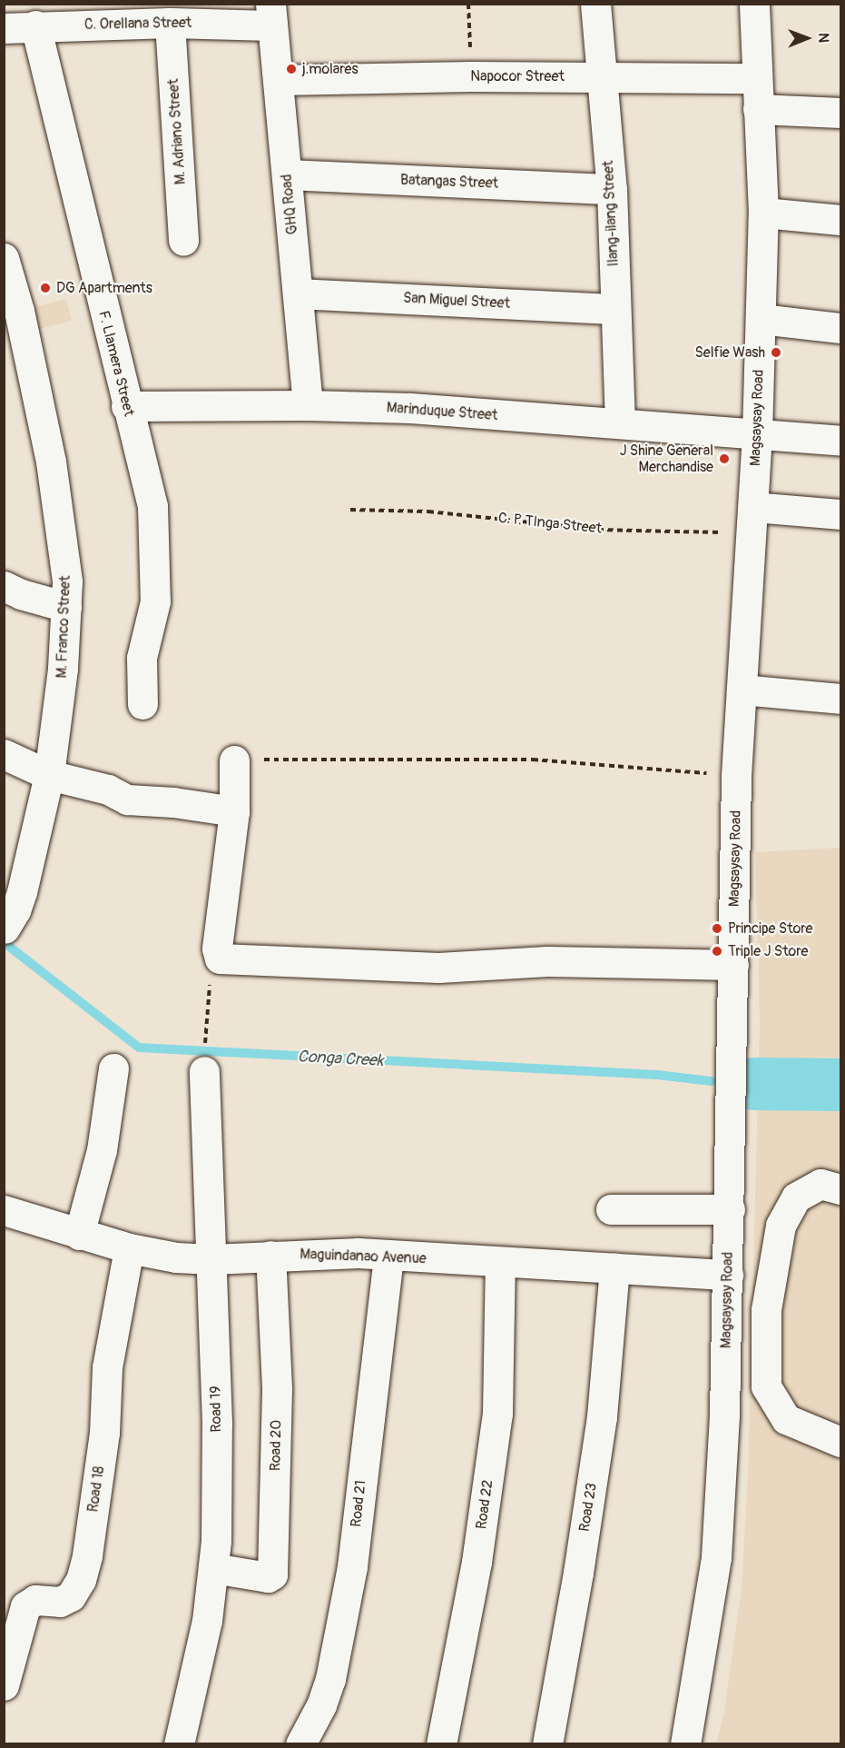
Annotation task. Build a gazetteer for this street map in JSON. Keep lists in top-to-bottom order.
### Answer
{
  "streets": {
    "street": [
      "C. Orellana Street",
      "Napocor Street",
      "M. Adriano Street",
      "Batangas Street",
      "GHQ Road",
      "Ilang-ilang Street",
      "San Miguel Street",
      "F. Llamera Street",
      "Marinduque Street",
      "Magsaysay Road",
      "M. Franco Street",
      "Maguindanao Avenue",
      "Road 19",
      "Road 20",
      "Road 18",
      "Road 21",
      "Road 22",
      "Road 23"
    ],
    "path": ["C. P. TInga Street"]
  },
  "crossings": [
    ["C. Orellana Street", "M. Adriano Street"],
    ["C. Orellana Street", "GHQ Road"],
    ["C. Orellana Street", "F. Llamera Street"],
    ["Napocor Street", "GHQ Road"],
    ["Napocor Street", "Ilang-ilang Street"],
    ["Napocor Street", "Magsaysay Road"],
    ["Batangas Street", "GHQ Road"],
    ["Batangas Street", "Ilang-ilang Street"],
    ["GHQ Road", "San Miguel Street"],
    ["GHQ Road", "Marinduque Street"],
    ["Ilang-ilang Street", "San Miguel Street"],
    ["Ilang-ilang Street", "Marinduque Street"],
    ["F. Llamera Street", "Marinduque Street"],
    ["Marinduque Street", "Magsaysay Road"],
    ["Magsaysay Road", "C. P. TInga Street"],
    ["Magsaysay Road", "Maguindanao Avenue"],
    ["Maguindanao Avenue", "Road 19"],
    ["Maguindanao Avenue", "Road 20"],
    ["Maguindanao Avenue", "Road 18"],
    ["Maguindanao Avenue", "Road 21"],
    ["Maguindanao Avenue", "Road 22"],
    ["Maguindanao Avenue", "Road 23"],
    ["Road 19", "Road 20"]
  ],
  "water": ["Conga Creek"],
  "places": [
    "j.molares",
    "DG Apartments",
    "Selfie Wash",
    "J Shine General Merchandise",
    "Principe Store",
    "Triple J Store"
  ],
  "north": "right"
}
